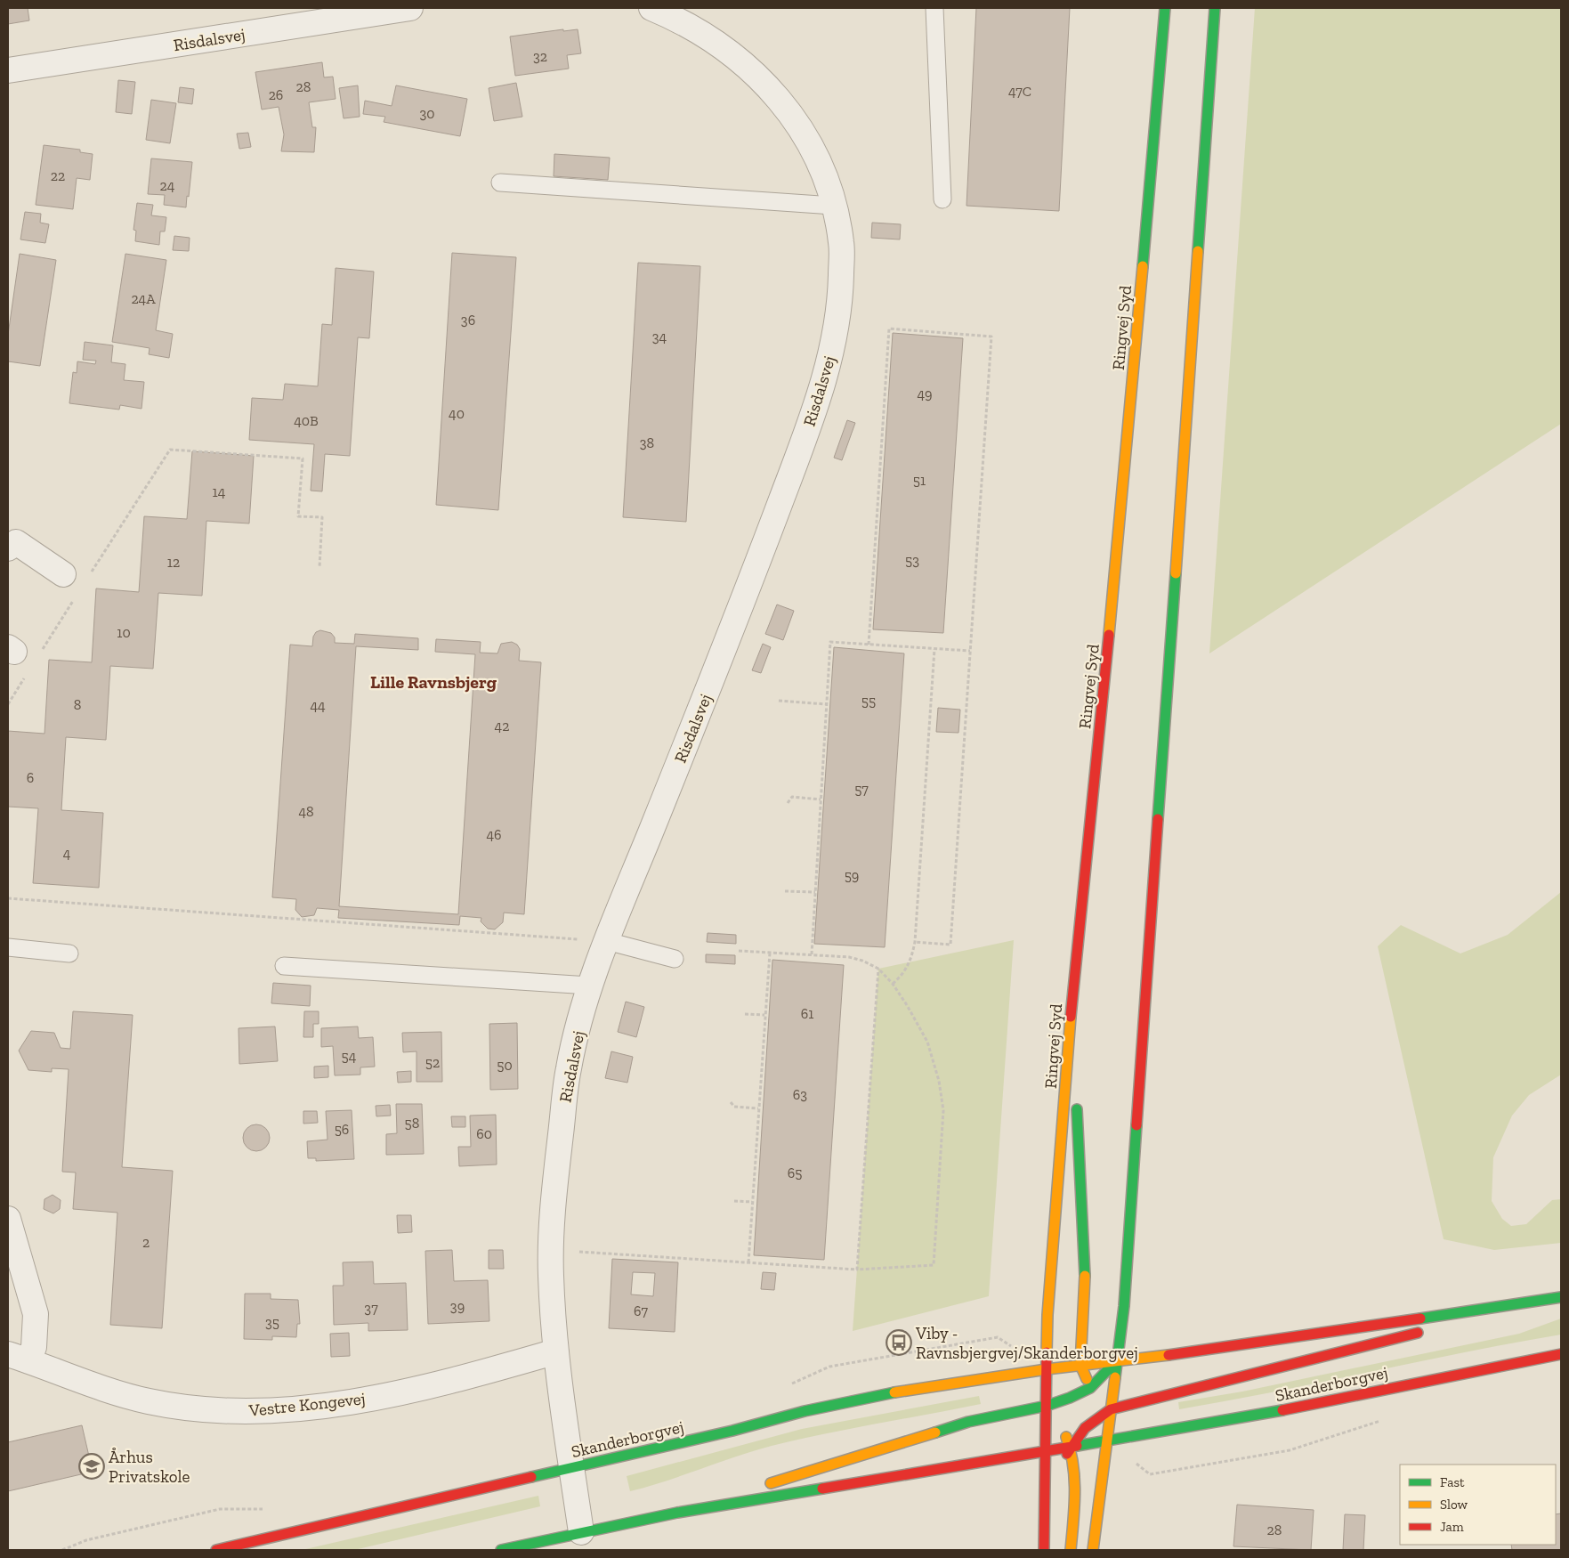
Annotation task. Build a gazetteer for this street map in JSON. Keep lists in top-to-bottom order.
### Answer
{
  "streets": {
    "main road": ["Ringvej Syd", "Skanderborgvej"],
    "street": ["Risdalsvej", "Vestre Kongevej"]
  },
  "crossings": [
    ["Risdalsvej", "Skanderborgvej"],
    ["Risdalsvej", "Vestre Kongevej"],
    ["Ringvej Syd", "Skanderborgvej"]
  ],
  "districts": ["Lille Ravnsbjerg"],
  "places": {
    "bus stop": ["Viby - Ravnsbjergvej/Skanderborgvej"],
    "school or university": ["Århus Privatskole"]
  },
  "house_numbers": [
    "32",
    "28",
    "47C",
    "26",
    "30",
    "22",
    "24",
    "24A",
    "36",
    "34",
    "49",
    "40",
    "40B",
    "38",
    "51",
    "14",
    "53",
    "12",
    "10",
    "55",
    "8",
    "44",
    "42",
    "6",
    "57",
    "48",
    "46",
    "4",
    "59",
    "61",
    "54",
    "52",
    "50",
    "63",
    "58",
    "56",
    "60",
    "65",
    "2",
    "39",
    "37",
    "67",
    "35",
    "28"
  ],
  "legend": ["Fast", "Slow", "Jam"]
}
